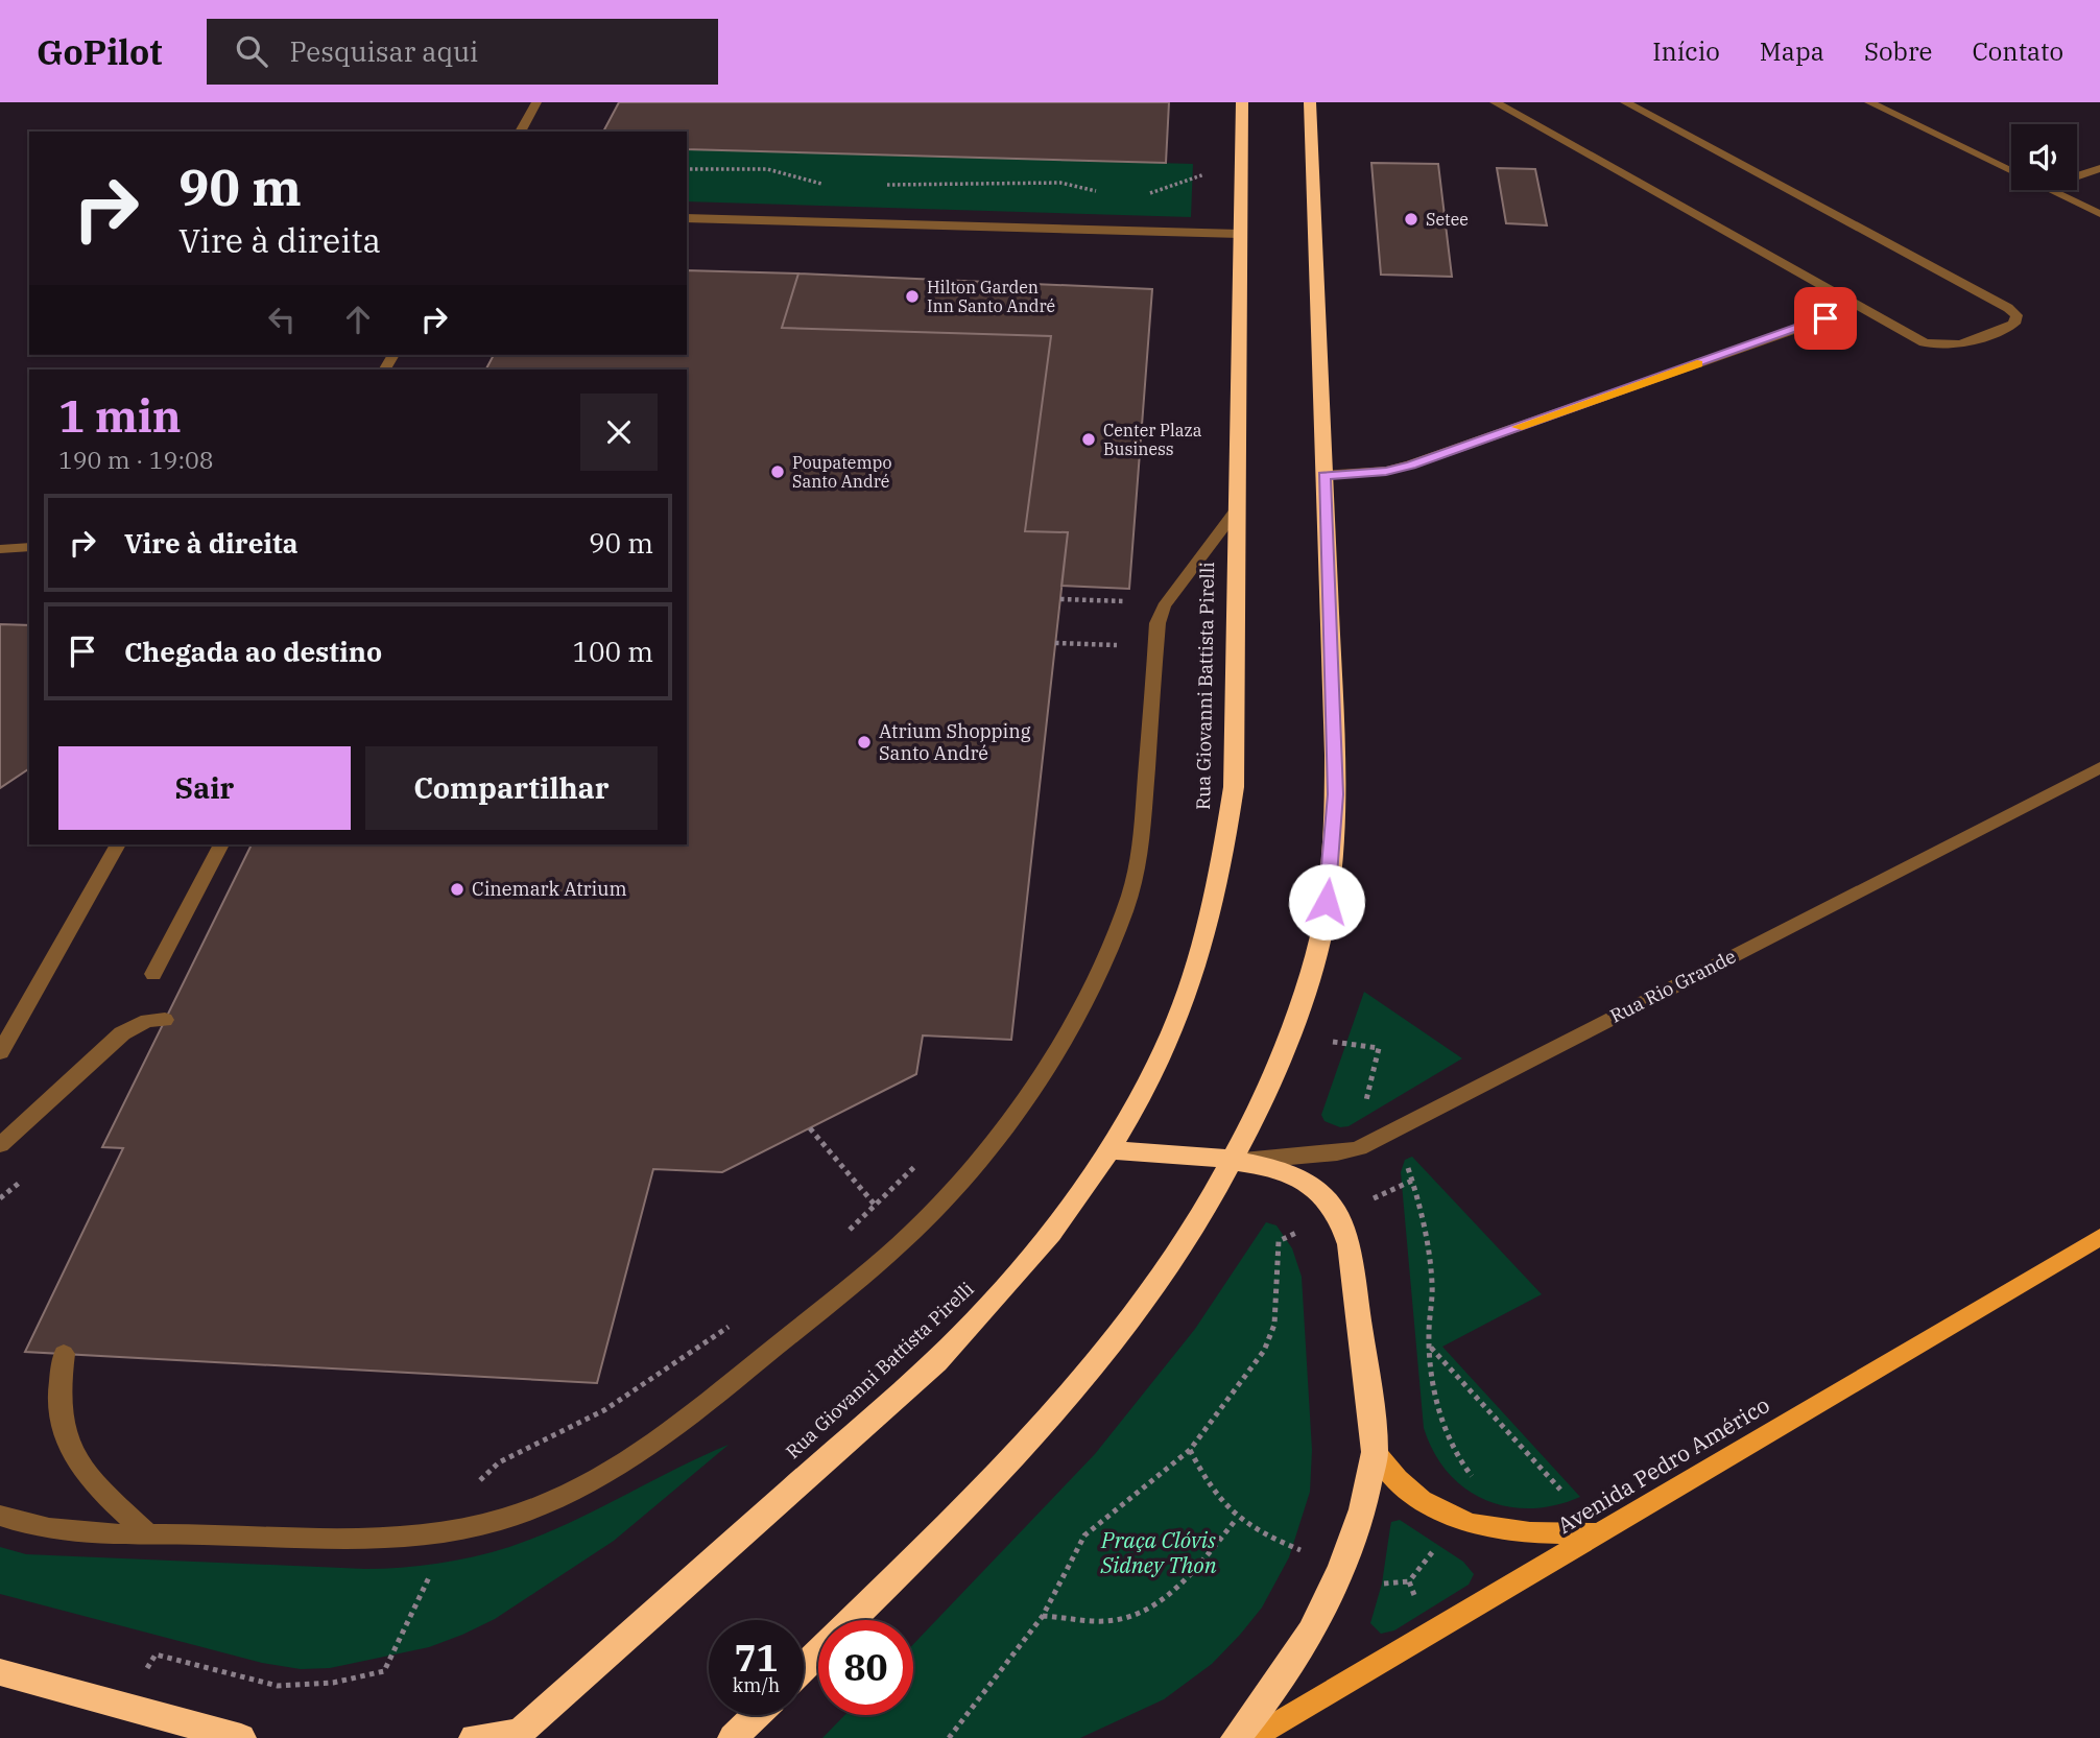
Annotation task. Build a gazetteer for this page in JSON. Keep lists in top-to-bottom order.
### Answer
{
  "streets": {
    "highway": ["Rua Giovanni Battista Pirelli"],
    "main road": ["Avenida Pedro Américo"],
    "street": ["Rua Rio Grande"]
  },
  "parks": ["Praça Clóvis Sidney Thon"],
  "places": [
    "Setee",
    "Hilton Garden Inn Santo André",
    "Center Plaza Business",
    "Poupatempo Santo André",
    "Atrium Shopping Santo André",
    "Cinemark Atrium"
  ],
  "page": {
    "header": "GoPilot",
    "search": "Pesquisar aqui",
    "nav": [
      "Início",
      "Mapa",
      "Sobre",
      "Contato"
    ],
    "turn": ["90 m", "Vire à direita"],
    "heading": ["1 min", "190 m · 19:08"],
    "list": [
      {
        "name": "Vire à direita",
        "value": "90 m"
      },
      {
        "name": "Chegada ao destino",
        "value": "100 m"
      }
    ],
    "buttons": ["Sair", "Compartilhar"],
    "speed": "71 km/h",
    "limit": "80"
  }
}
